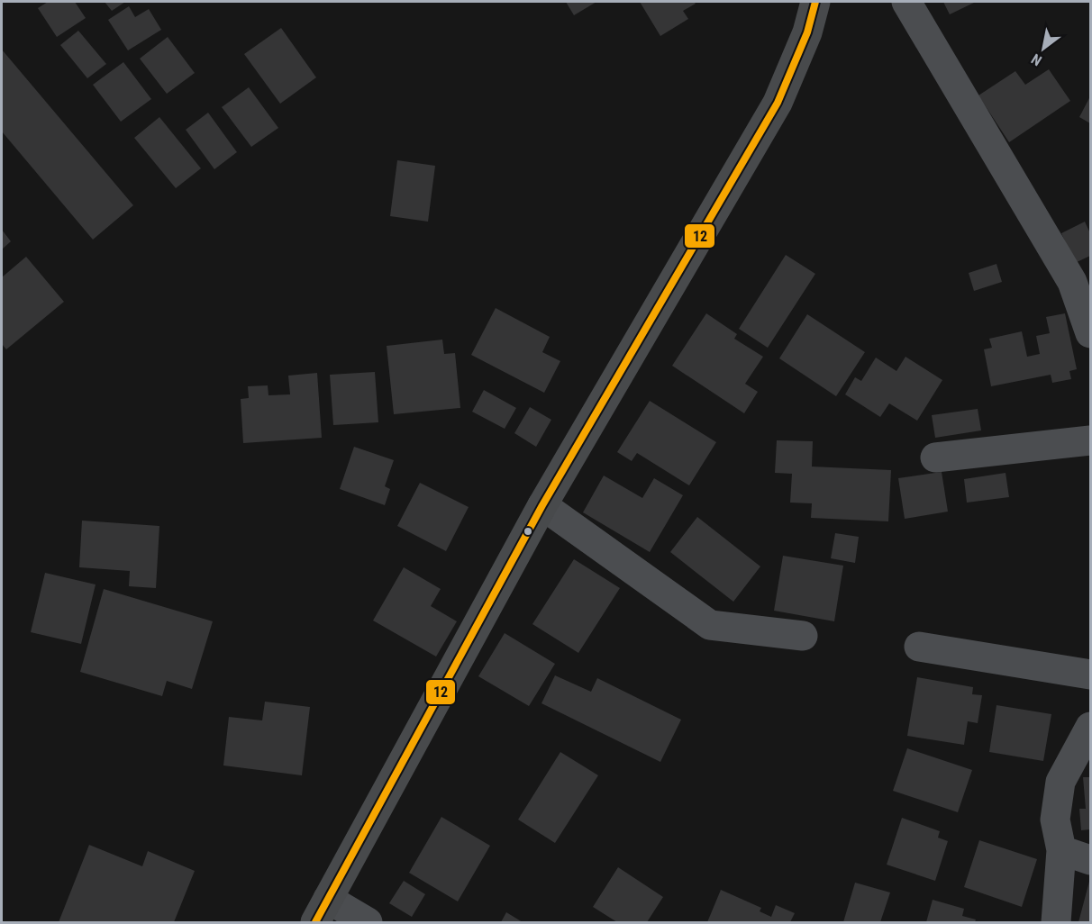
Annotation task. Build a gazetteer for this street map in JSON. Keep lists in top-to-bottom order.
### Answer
{
  "lines": ["transit line 12"],
  "north": "bottom left"
}
